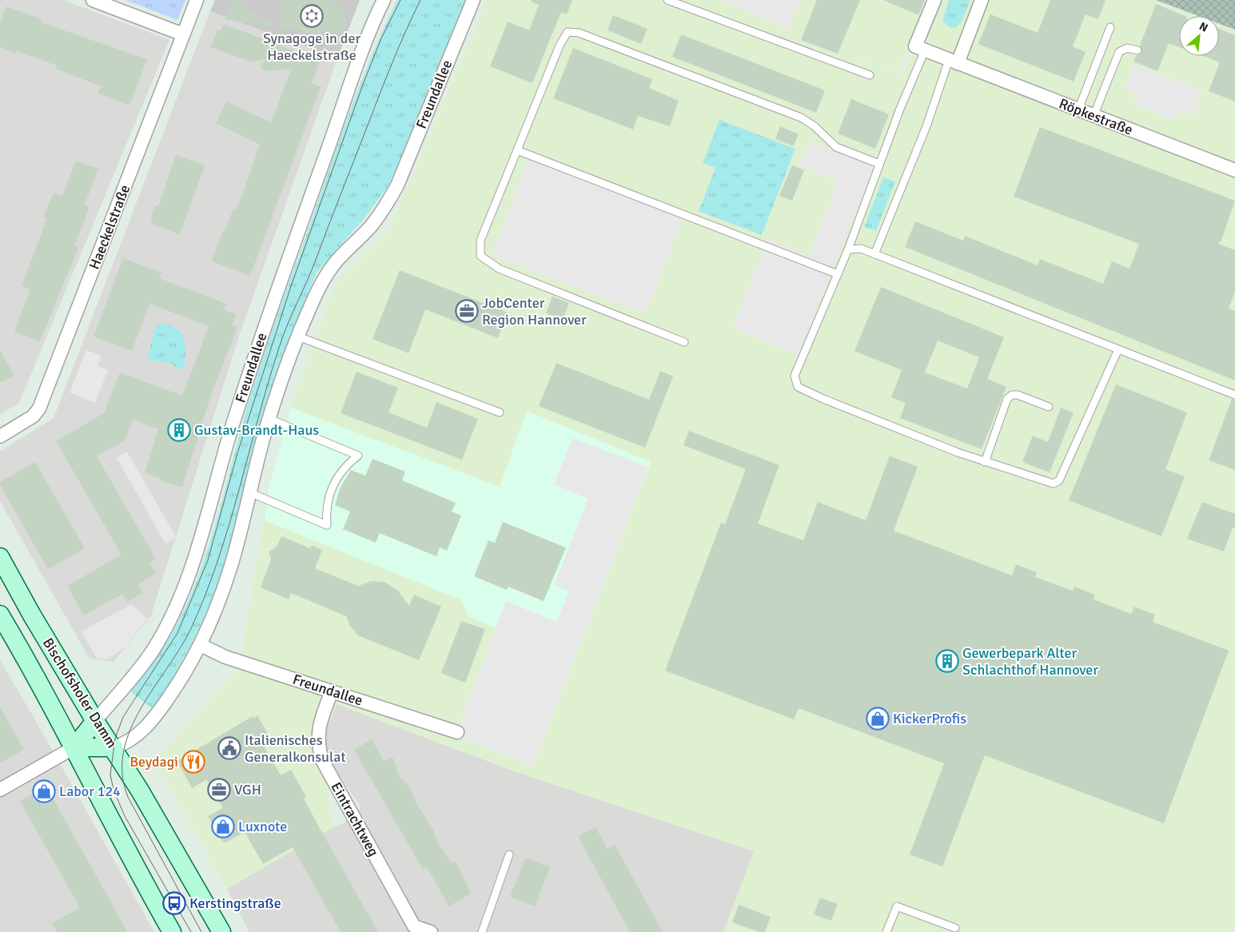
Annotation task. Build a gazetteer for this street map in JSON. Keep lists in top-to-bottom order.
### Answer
{
  "streets": {
    "main road": ["Bischofsholer Damm"],
    "street": [
      "Freundallee",
      "Röpkestraße",
      "Haeckelstraße",
      "Eintrachtweg"
    ]
  },
  "crossings": [
    ["Freundallee", "Bischofsholer Damm"],
    ["Freundallee", "Eintrachtweg"]
  ],
  "places": {
    "synagogue": ["Synagoge in der Haeckelstraße"],
    "office": ["JobCenter Region Hannover", "VGH"],
    "building": ["Gustav-Brandt-Haus", "Gewerbepark Alter Schlachthof Hannover"],
    "shop": ["KickerProfis", "Labor 124", "Luxnote"],
    "public building": ["Italienisches Generalkonsulat"],
    "restaurant": ["Beydagi"],
    "bus stop": ["Kerstingstraße"]
  },
  "north": "top right"
}
